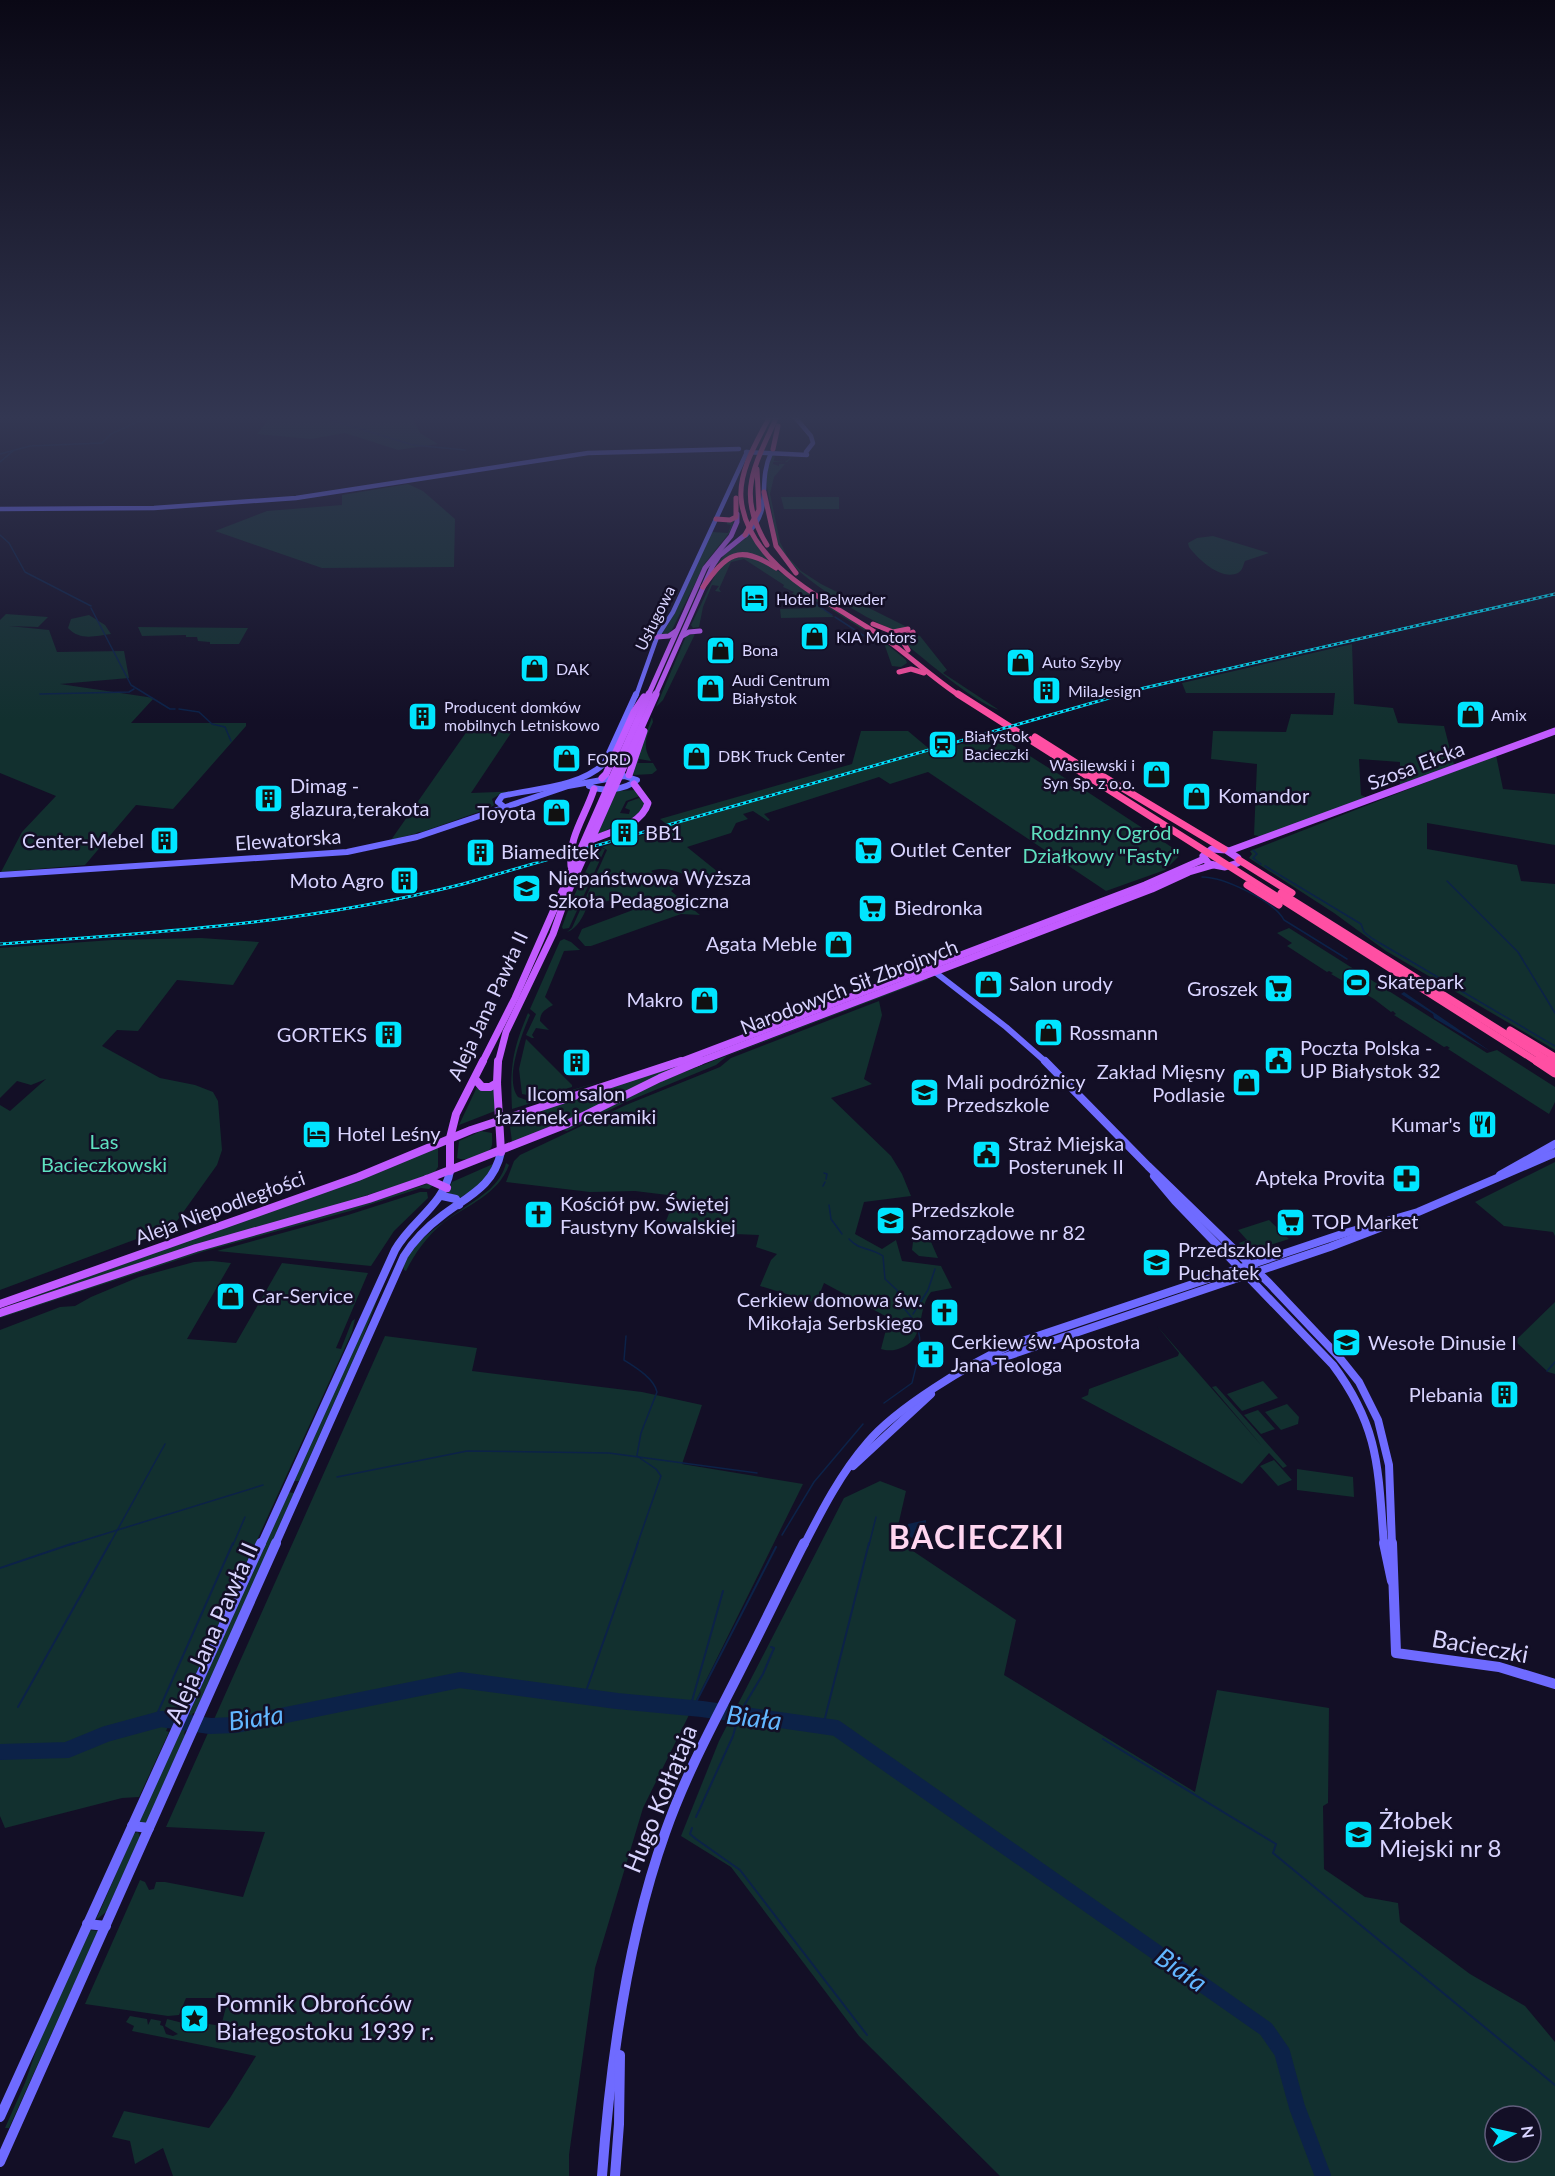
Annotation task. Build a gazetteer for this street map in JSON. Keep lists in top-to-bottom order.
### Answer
{
  "streets": {
    "main road": [
      "Szosa Ełcka",
      "Narodowych Sił Zbrojnych",
      "Aleja Jana Pawła II",
      "Aleja Niepodległości"
    ],
    "street": [
      "Usługowa",
      "Elewatorska",
      "Bacieczki",
      "Hugo Kołłątaja"
    ]
  },
  "crossings": [
    ["Usługowa", "Elewatorska"],
    ["Szosa Ełcka", "Narodowych Sił Zbrojnych"],
    ["Narodowych Sił Zbrojnych", "Aleja Jana Pawła II"],
    ["Narodowych Sił Zbrojnych", "Aleja Niepodległości"],
    ["Aleja Jana Pawła II", "Aleja Niepodległości"]
  ],
  "districts": ["BACIECZKI"],
  "water": ["Biała"],
  "parks": ["Rodzinny Ogród Działkowy \"Fasty\"", "Las Bacieczkowski"],
  "places": {
    "hotel": ["Hotel Belweder", "Hotel Leśny"],
    "shop": [
      "KIA Motors",
      "Bona",
      "Auto Szyby",
      "DAK",
      "Audi Centrum Białystok",
      "Amix",
      "DBK Truck Center",
      "FORD",
      "Wasilewski i Syn Sp. z o.o.",
      "Komandor",
      "Toyota",
      "Agata Meble",
      "Salon urody",
      "Makro",
      "Rossmann",
      "Zakład Mięsny Podlasie",
      "Car-Service"
    ],
    "building": [
      "MilaJesign",
      "Producent domków mobilnych Letniskowo",
      "Dimag - glazura,terakota",
      "BB1",
      "Center-Mebel",
      "Biameditek",
      "Moto Agro",
      "GORTEKS",
      "Ilcom salon łazienek i ceramiki",
      "Plebania"
    ],
    "station": ["Białystok Bacieczki"],
    "supermarket": [
      "Outlet Center",
      "Biedronka",
      "Groszek",
      "TOP Market"
    ],
    "school or university": [
      "Niepaństwowa Wyższa Szkoła Pedagogiczna",
      "Mali podróżnicy Przedszkole",
      "Przedszkole Samorządowe nr 82",
      "Przedszkole Puchatek",
      "Wesołe Dinusie I",
      "Żłobek Miejski nr 8"
    ],
    "sports": ["Skatepark"],
    "public building": ["Poczta Polska - UP Białystok 32", "Straż Miejska Posterunek II"],
    "restaurant": ["Kumar's"],
    "pharmacy": ["Apteka Provita"],
    "church": ["Kościół pw. Świętej Faustyny Kowalskiej", "Cerkiew domowa św. Mikołaja Serbskiego", "Cerkiew św. Apostoła Jana Teologa"],
    "place": ["Pomnik Obrońców Białegostoku 1939 r."]
  },
  "north": "right"
}
